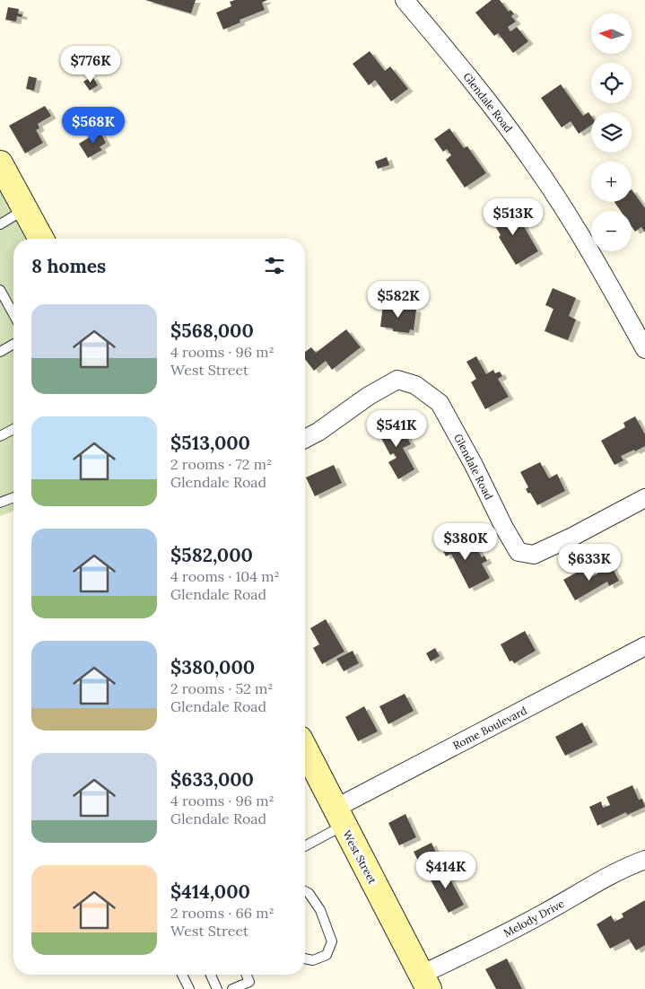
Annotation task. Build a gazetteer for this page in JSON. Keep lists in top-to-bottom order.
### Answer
{
  "streets": {
    "main road": ["West Street"],
    "street": ["Glendale Road", "Rome Boulevard", "Melody Drive"]
  },
  "crossings": [
    ["Rome Boulevard", "West Street"],
    ["West Street", "Melody Drive"]
  ],
  "north": "left",
  "page": {
    "map_buttons": ["+", "−"],
    "price": [
      "$776K",
      "$568K",
      "$513K",
      "$582K",
      "$541K",
      "$380K",
      "$633K",
      "$414K"
    ],
    "heading": "8 homes",
    "list": [
      {
        "name": "$568,000",
        "note": "4 rooms · 96 m² · West Street"
      },
      {
        "name": "$513,000",
        "note": "2 rooms · 72 m² · Glendale Road"
      },
      {
        "name": "$582,000",
        "note": "4 rooms · 104 m² · Glendale Road"
      },
      {
        "name": "$380,000",
        "note": "2 rooms · 52 m² · Glendale Road"
      },
      {
        "name": "$633,000",
        "note": "4 rooms · 96 m² · Glendale Road"
      },
      {
        "name": "$414,000",
        "note": "2 rooms · 66 m² · West Street"
      }
    ]
  }
}
